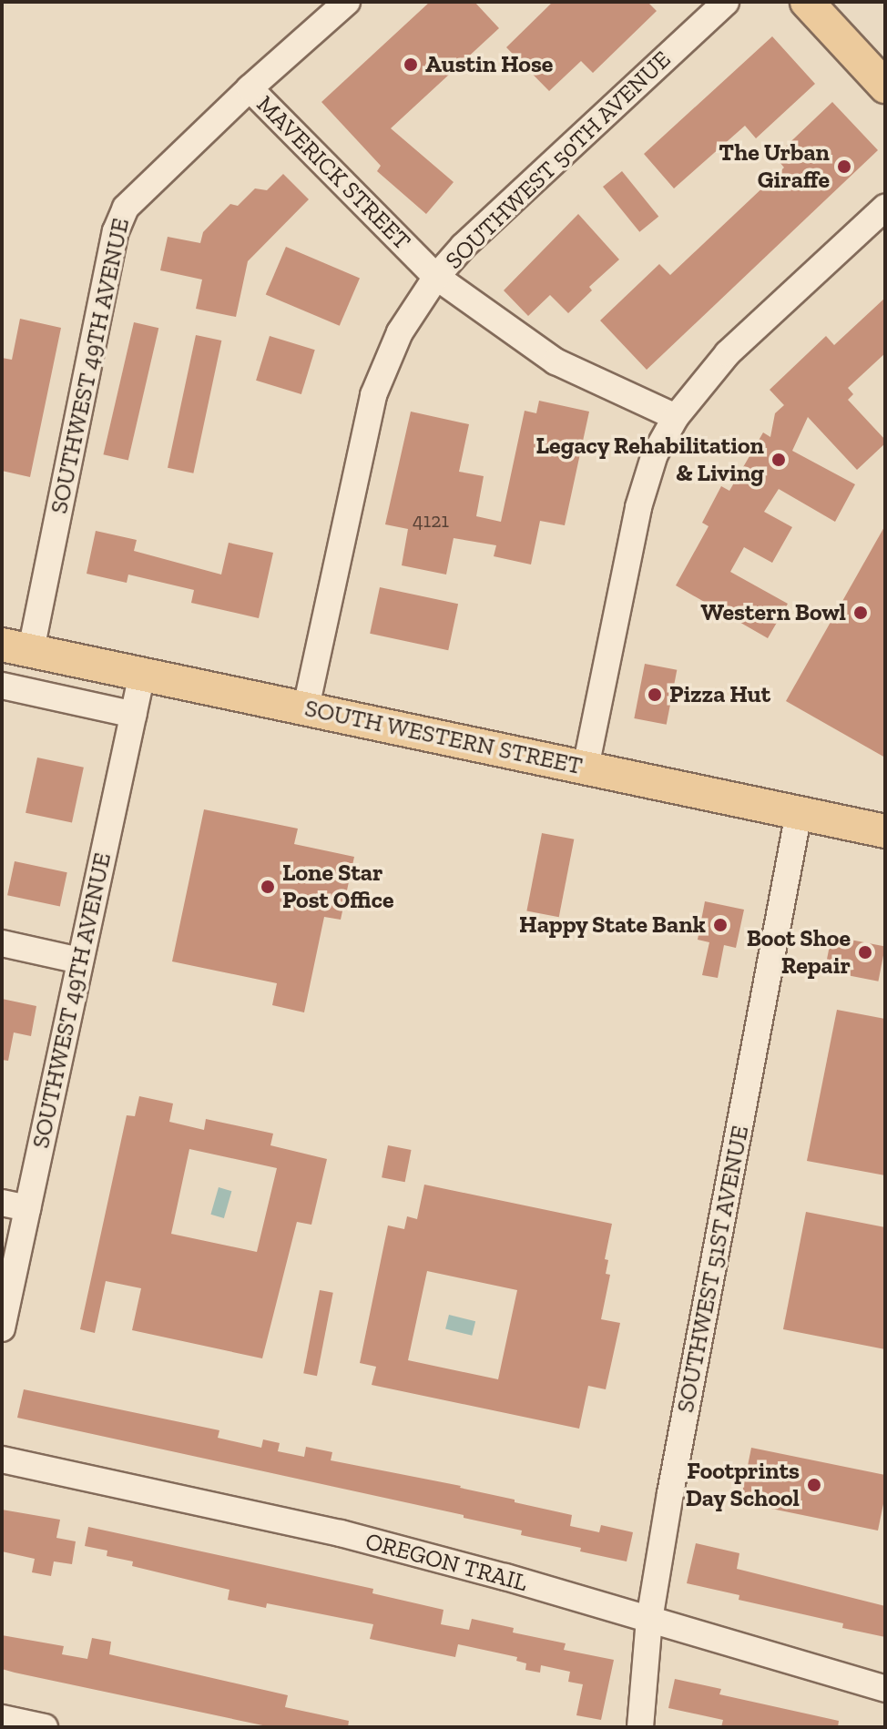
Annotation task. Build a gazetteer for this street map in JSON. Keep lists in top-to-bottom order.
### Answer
{
  "streets": {
    "main road": ["SOUTH WESTERN STREET"],
    "street": [
      "SOUTHWEST 50TH AVENUE",
      "MAVERICK STREET",
      "SOUTHWEST 49TH AVENUE",
      "SOUTHWEST 51ST AVENUE",
      "OREGON TRAIL"
    ]
  },
  "crossings": [
    ["SOUTHWEST 50TH AVENUE", "MAVERICK STREET"],
    ["SOUTHWEST 50TH AVENUE", "SOUTH WESTERN STREET"],
    ["MAVERICK STREET", "SOUTHWEST 49TH AVENUE"],
    ["SOUTHWEST 49TH AVENUE", "SOUTH WESTERN STREET"],
    ["SOUTH WESTERN STREET", "SOUTHWEST 51ST AVENUE"],
    ["SOUTHWEST 51ST AVENUE", "OREGON TRAIL"]
  ],
  "places": [
    "Austin Hose",
    "The Urban Giraffe",
    "Legacy Rehabilitation & Living",
    "Western Bowl",
    "Pizza Hut",
    "Lone Star Post Office",
    "Happy State Bank",
    "Boot Shoe Repair",
    "Footprints Day School"
  ],
  "house_numbers": ["4121"]
}
